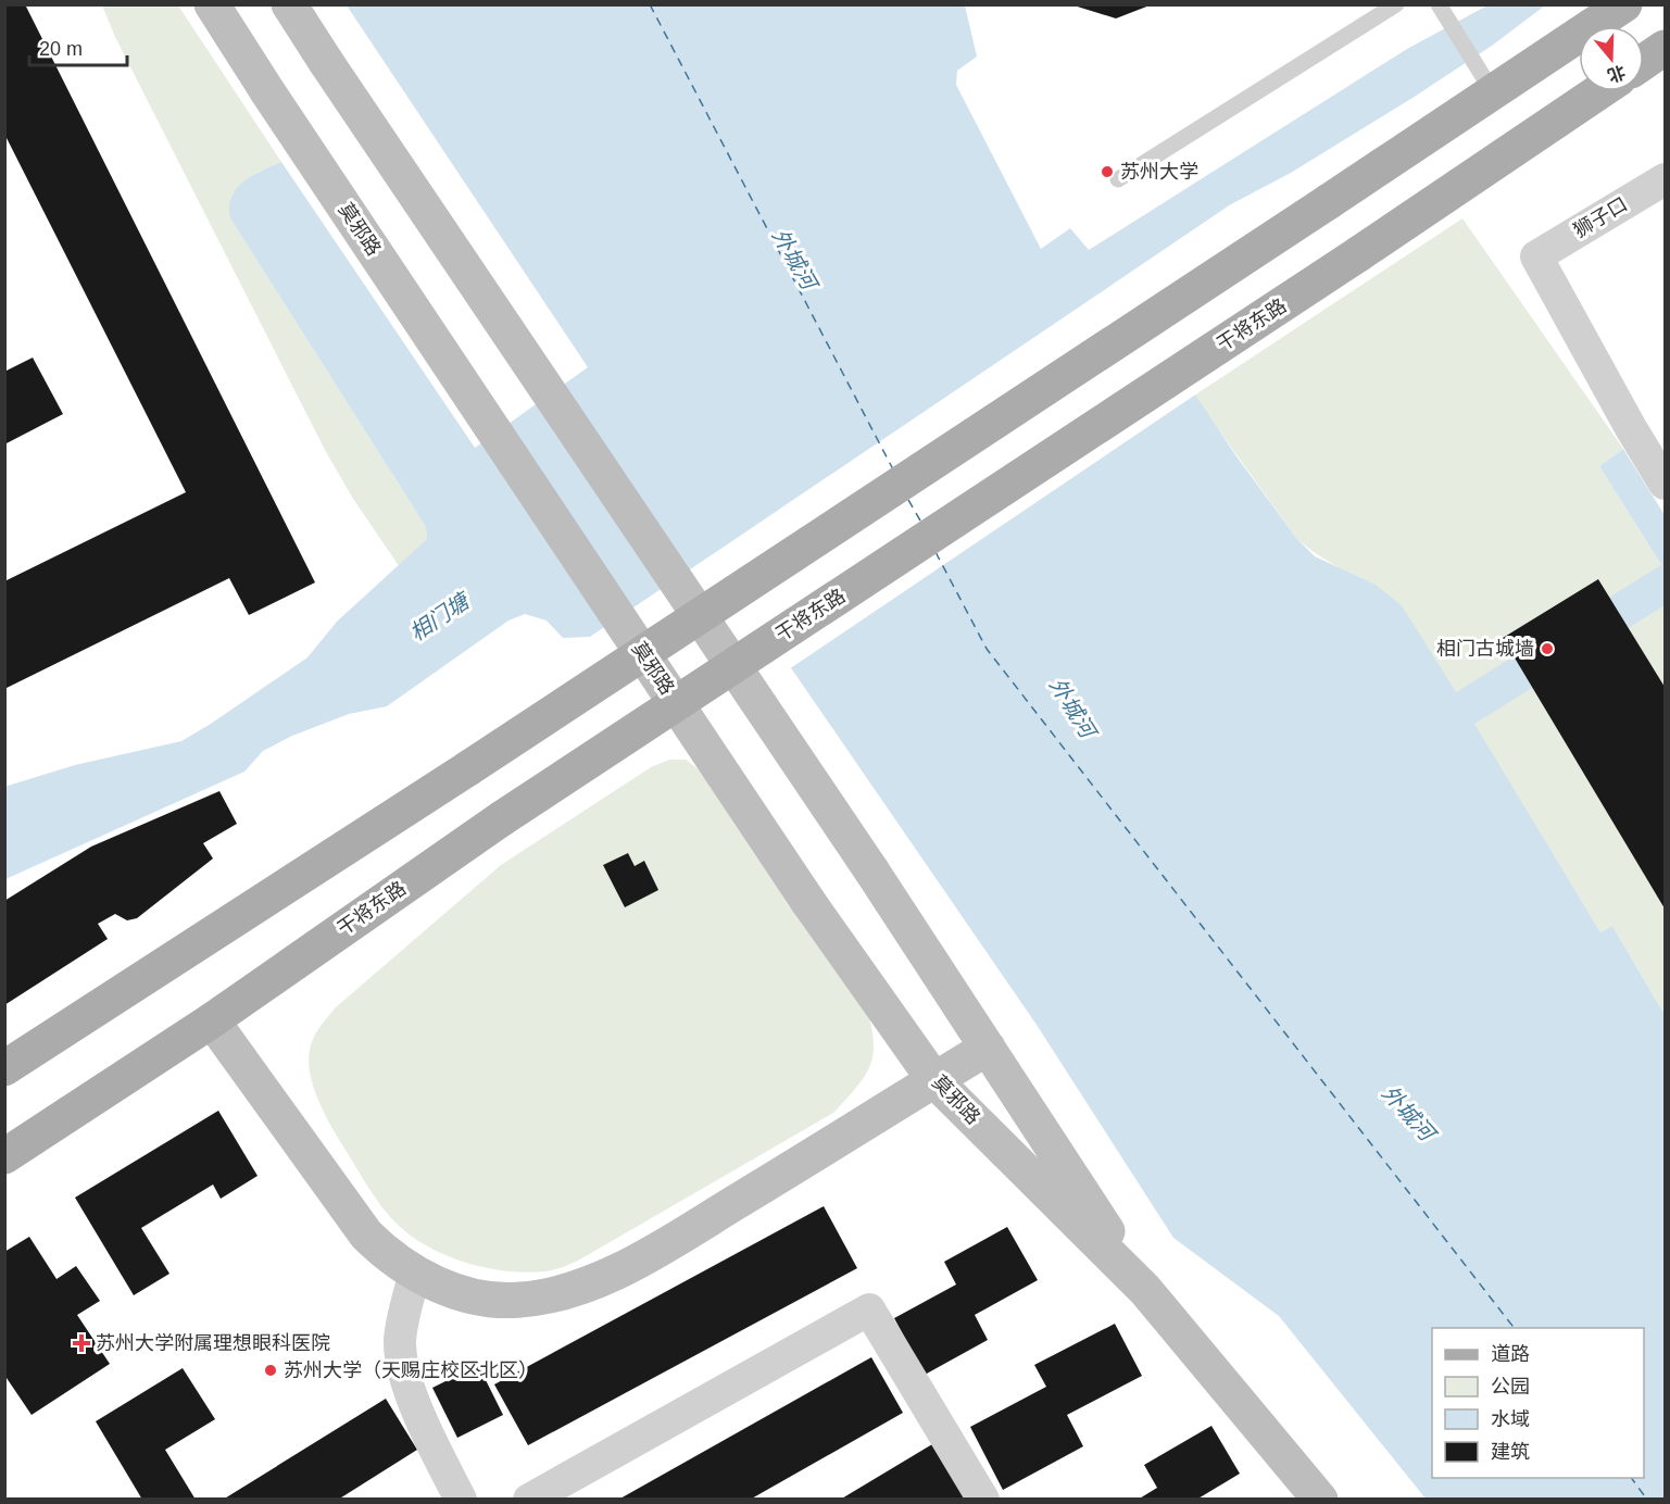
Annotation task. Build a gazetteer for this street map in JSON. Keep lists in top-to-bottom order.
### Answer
{
  "streets": {
    "main road": ["莫邪路", "干将东路"],
    "street": ["狮子口"]
  },
  "water": ["外城河", "相门塘"],
  "places": {
    "other": ["苏州大学", "相门古城墙", "苏州大学（天赐庄校区北区）"],
    "health": ["苏州大学附属理想眼科医院"]
  },
  "legend": [
    "道路",
    "公园",
    "水域",
    "建筑"
  ],
  "scale_bar": "20 m",
  "north": "bottom"
}
